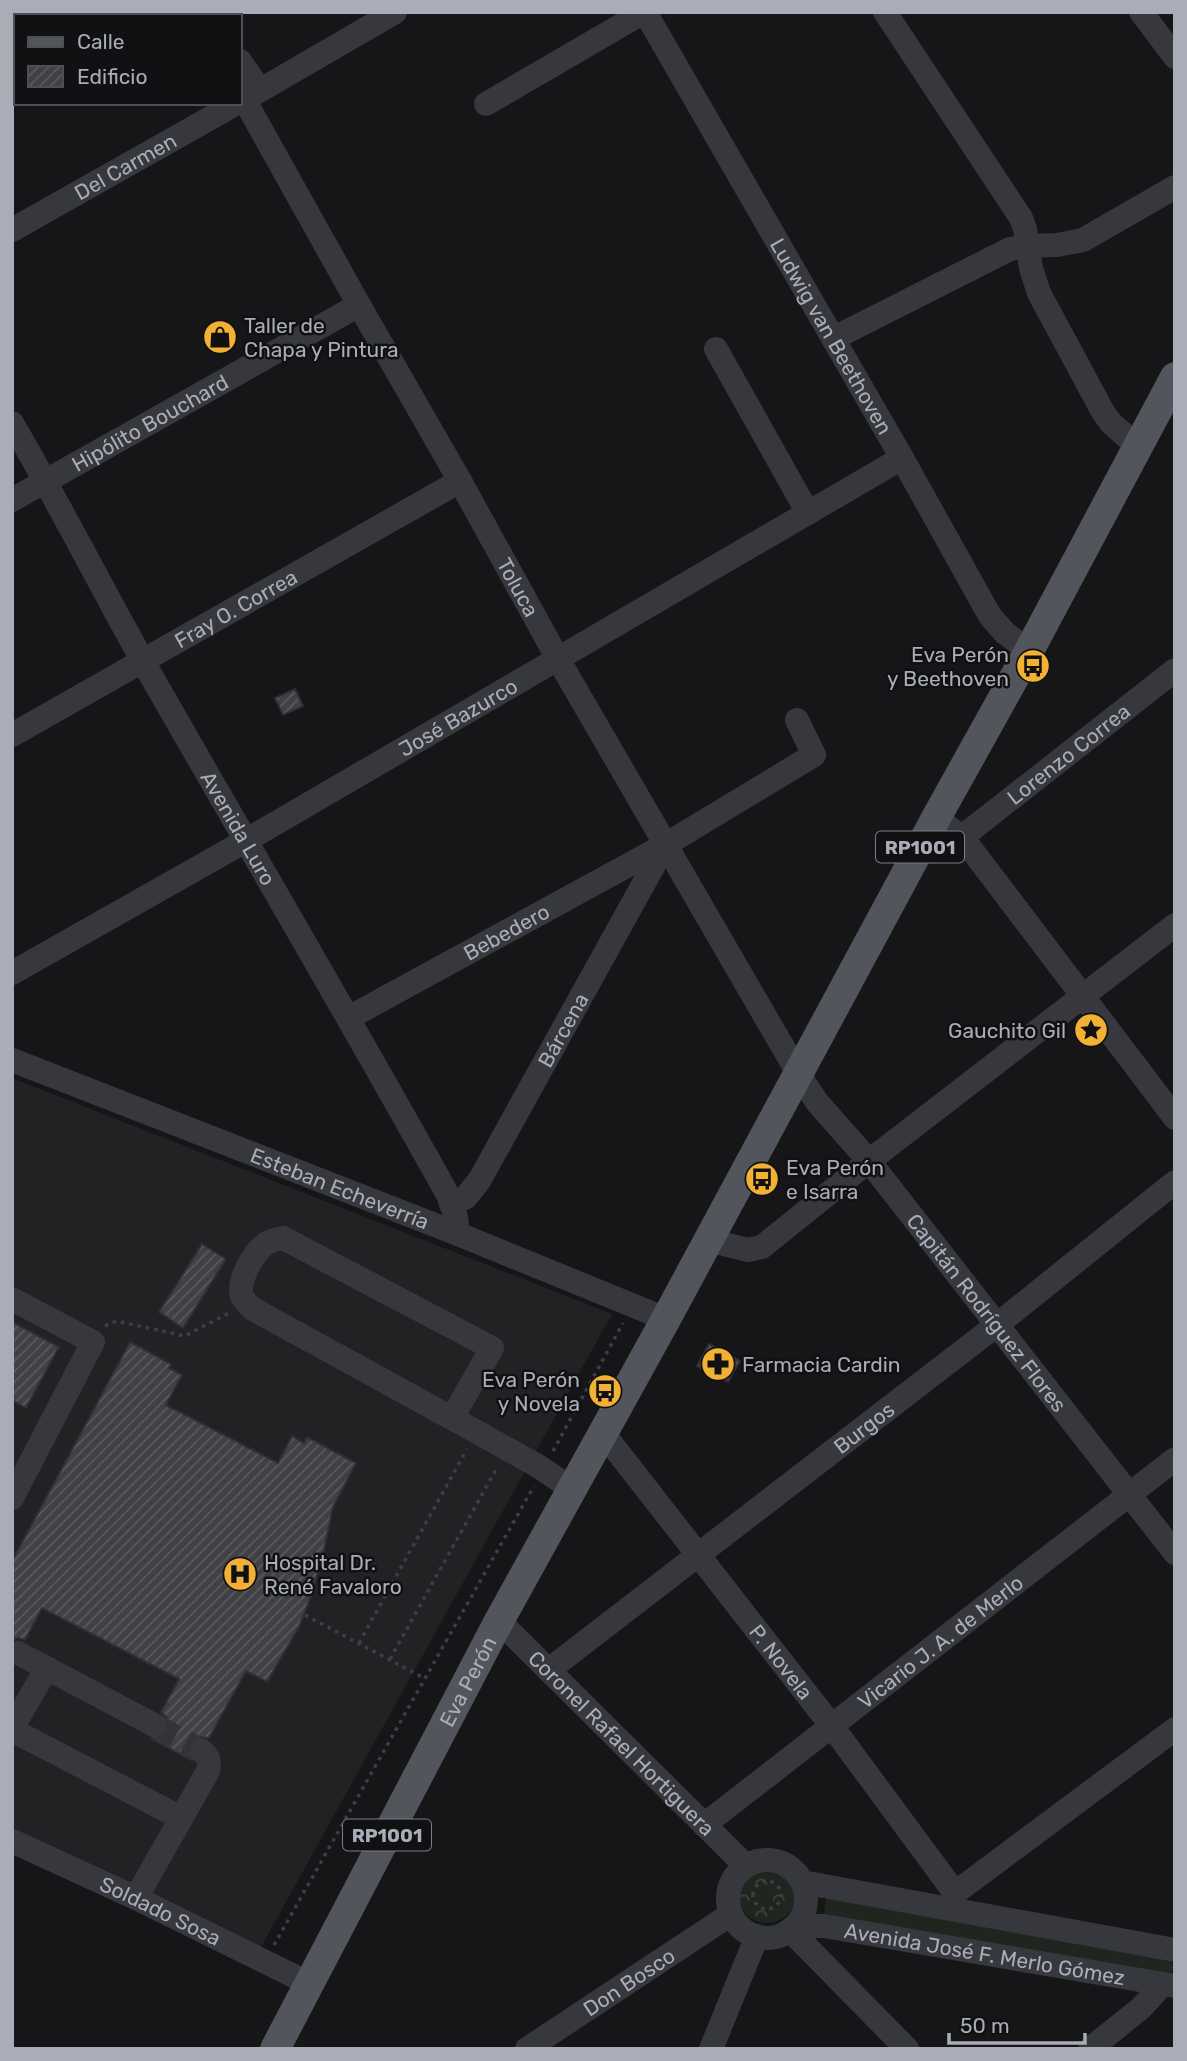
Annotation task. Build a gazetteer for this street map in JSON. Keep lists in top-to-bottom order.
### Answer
{
  "streets": {
    "main road": ["RP1001", "Eva Perón"],
    "street": [
      "Del Carmen",
      "Ludwig van Beethoven",
      "Hipólito Bouchard",
      "Toluca",
      "Fray O. Correa",
      "José Bazurco",
      "Lorenzo Correa",
      "Avenida Luro",
      "Bebedero",
      "Bárcena",
      "Esteban Echeverría",
      "Capitán Rodríguez Flores",
      "Burgos",
      "Vicario J. A. de Merlo",
      "P. Novela",
      "Coronel Rafael Hortiguera",
      "Soldado Sosa",
      "Avenida José F. Merlo Gómez",
      "Don Bosco"
    ]
  },
  "crossings": [
    ["Del Carmen", "Toluca"],
    ["Ludwig van Beethoven", "José Bazurco"],
    ["Ludwig van Beethoven", "RP1001"],
    ["Hipólito Bouchard", "Toluca"],
    ["Hipólito Bouchard", "Avenida Luro"],
    ["Toluca", "Fray O. Correa"],
    ["Toluca", "José Bazurco"],
    ["Toluca", "RP1001"],
    ["Toluca", "Bebedero"],
    ["Toluca", "Bárcena"],
    ["Toluca", "Capitán Rodríguez Flores"],
    ["Fray O. Correa", "Avenida Luro"],
    ["José Bazurco", "Avenida Luro"],
    ["Avenida Luro", "Bebedero"],
    ["Avenida Luro", "Bárcena"],
    ["Avenida Luro", "Esteban Echeverría"],
    ["RP1001", "Esteban Echeverría"],
    ["RP1001", "Capitán Rodríguez Flores"],
    ["RP1001", "Eva Perón"],
    ["Bebedero", "Bárcena"],
    ["Esteban Echeverría", "Eva Perón"],
    ["Capitán Rodríguez Flores", "Burgos"],
    ["Capitán Rodríguez Flores", "Vicario J. A. de Merlo"],
    ["Burgos", "P. Novela"],
    ["Burgos", "Coronel Rafael Hortiguera"],
    ["Vicario J. A. de Merlo", "P. Novela"],
    ["Vicario J. A. de Merlo", "Coronel Rafael Hortiguera"],
    ["P. Novela", "Eva Perón"],
    ["P. Novela", "Avenida José F. Merlo Gómez"],
    ["Eva Perón", "Coronel Rafael Hortiguera"],
    ["Eva Perón", "Soldado Sosa"]
  ],
  "places": {
    "shop": ["Taller de Chapa y Pintura"],
    "bus stop": ["Eva Perón y Beethoven", "Eva Perón e Isarra", "Eva Perón y Novela"],
    "place": ["Gauchito Gil"],
    "pharmacy": ["Farmacia Cardin"],
    "hospital": ["Hospital Dr. René Favaloro"]
  },
  "legend": ["Calle", "Edificio"],
  "scale_bar": "50 m"
}
